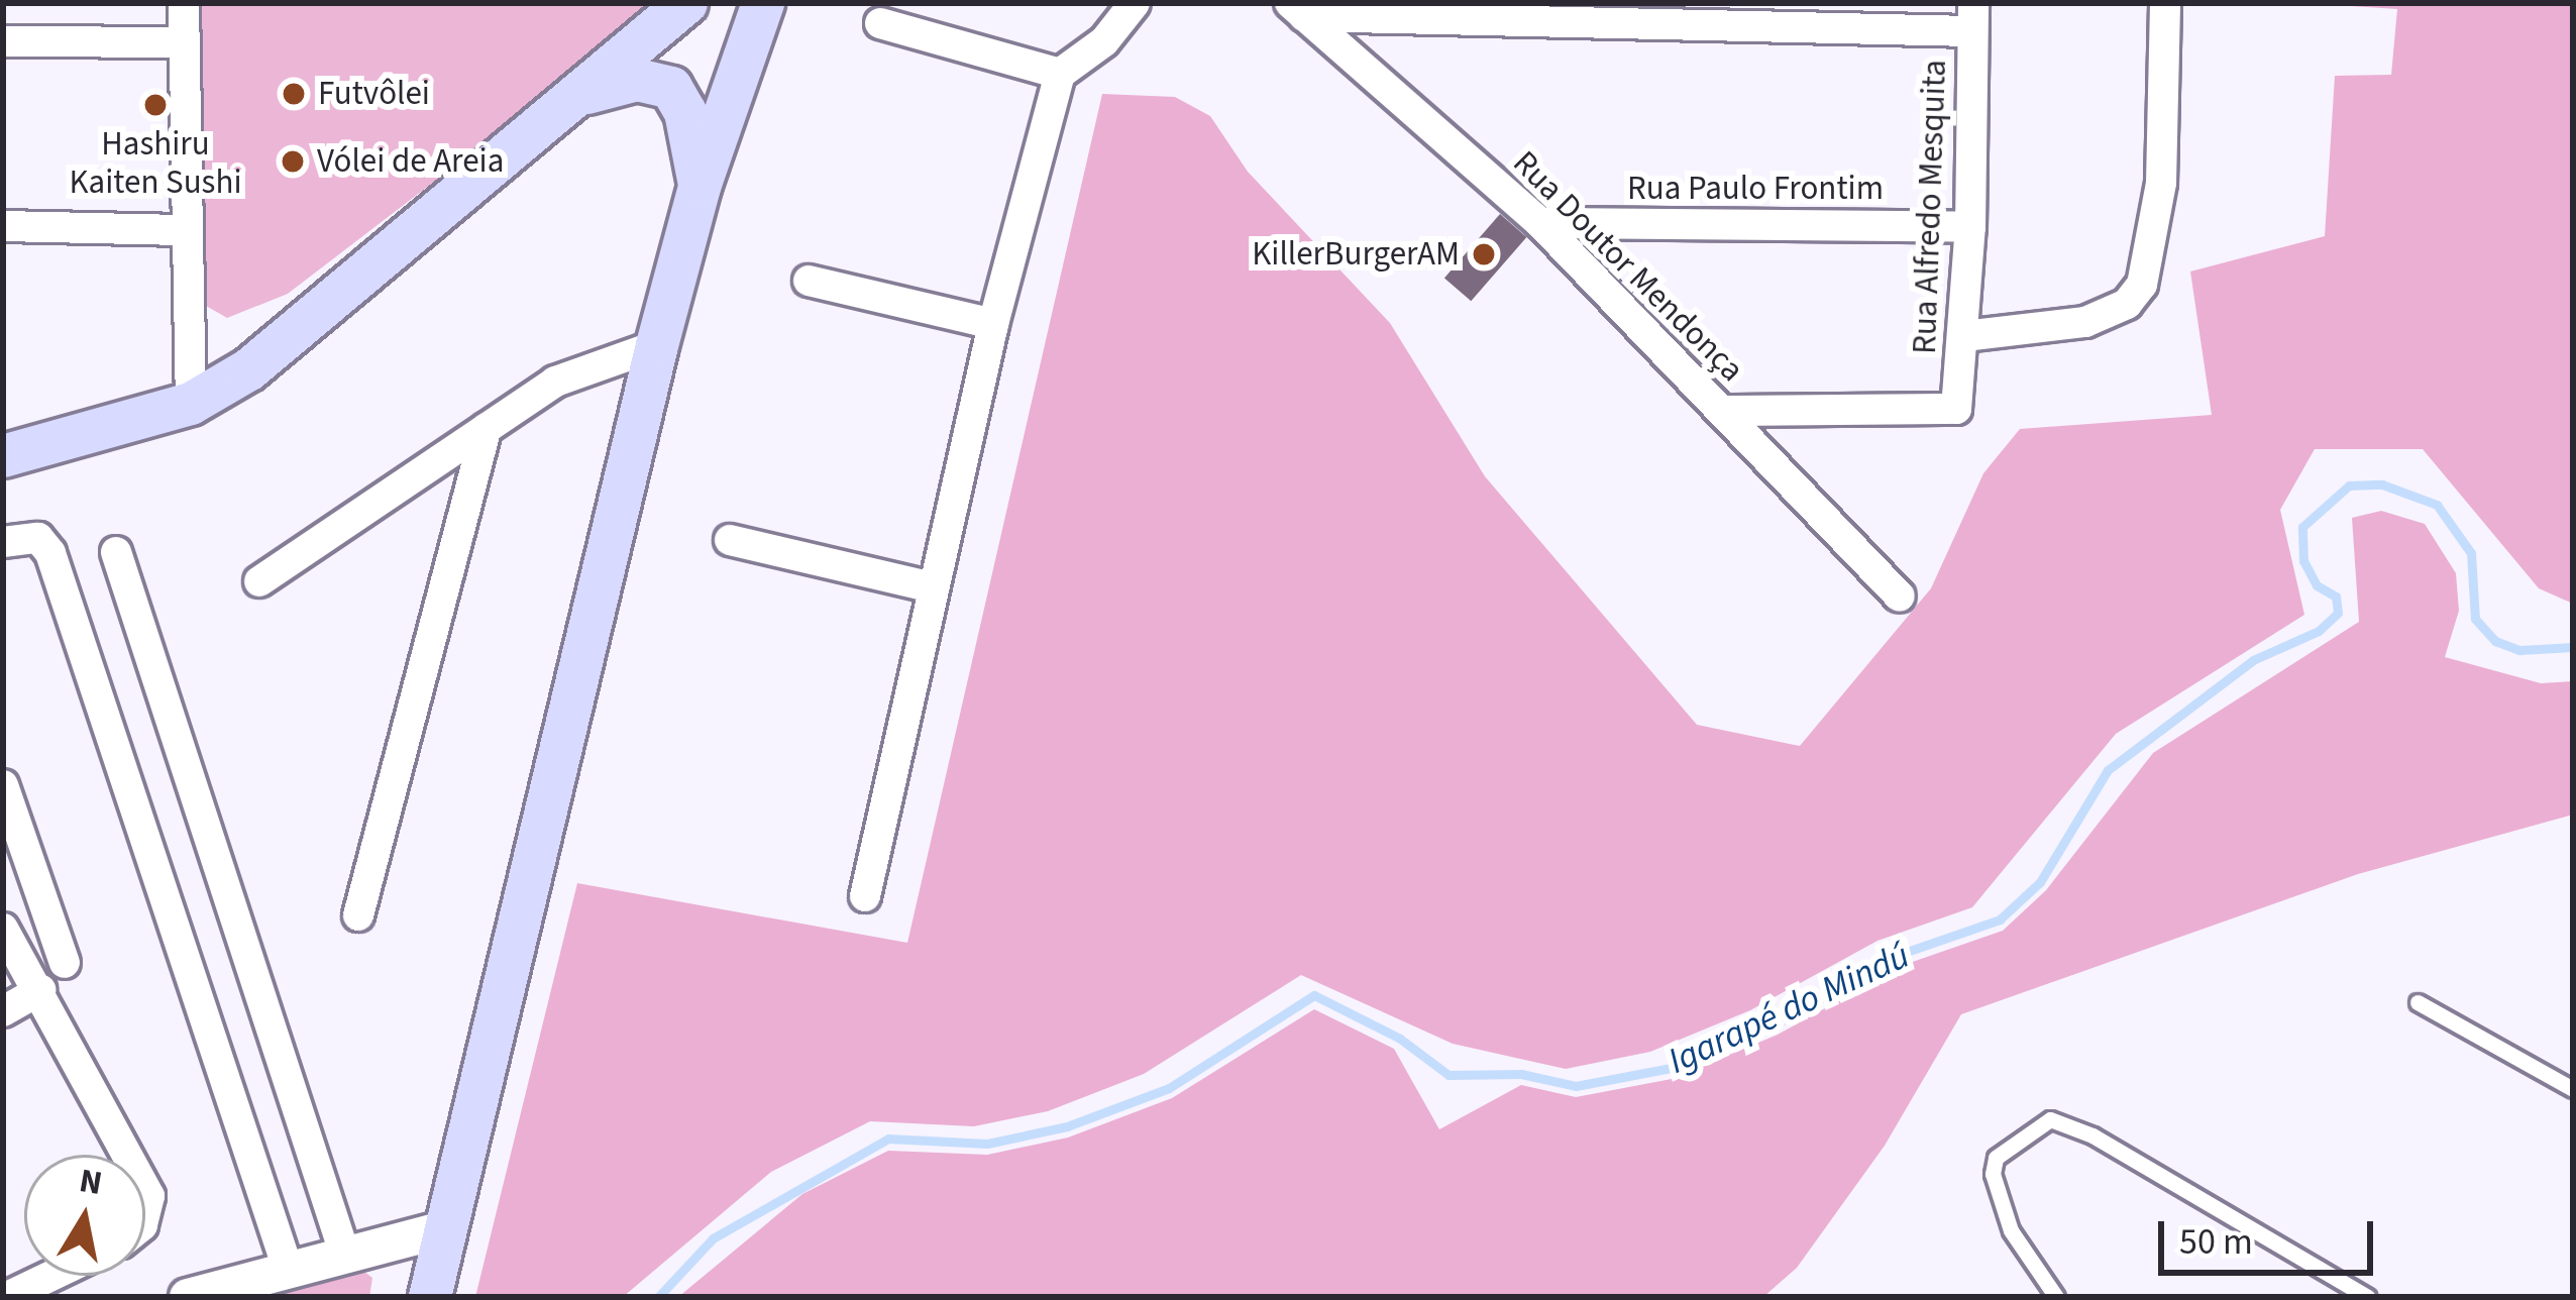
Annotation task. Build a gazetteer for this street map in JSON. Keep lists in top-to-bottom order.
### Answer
{
  "streets": {
    "street": ["Rua Paulo Frontim", "Rua Alfredo Mesquita", "Rua Doutor Mendonça"]
  },
  "crossings": [
    ["Rua Paulo Frontim", "Rua Alfredo Mesquita"],
    ["Rua Paulo Frontim", "Rua Doutor Mendonça"],
    ["Rua Alfredo Mesquita", "Rua Doutor Mendonça"]
  ],
  "water": ["Igarapé do Mindú"],
  "places": [
    "Futvôlei",
    "Hashiru Kaiten Sushi",
    "Vólei de Areia",
    "KillerBurgerAM"
  ],
  "scale_bar": "50 m",
  "north": "top"
}
